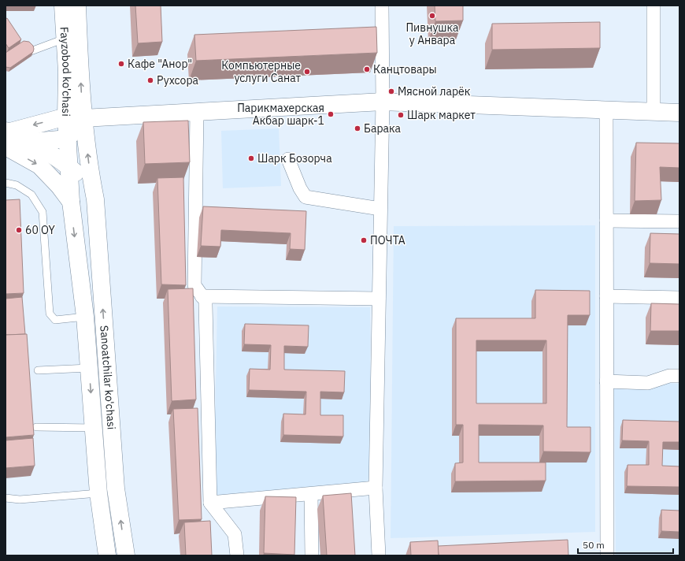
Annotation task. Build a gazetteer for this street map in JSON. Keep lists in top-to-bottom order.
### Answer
{
  "streets": {
    "main road": ["Fayzobod ko'chasi", "Sanoatchilar ko'chasi"]
  },
  "crossings": [
    ["Fayzobod ko'chasi", "Sanoatchilar ko'chasi"]
  ],
  "places": [
    "Пивнушка у Анвара",
    "Кафе \"Анор\"",
    "Канцтовары",
    "Компьютерные услуги Санат",
    "Рухсора",
    "Мясной ларёк",
    "Парикмахерская Акбар шарк-1",
    "Шарк маркет",
    "Барака",
    "Шарк Бозорча",
    "60 OY",
    "ПОЧТА"
  ],
  "scale_bar": "50 m"
}
